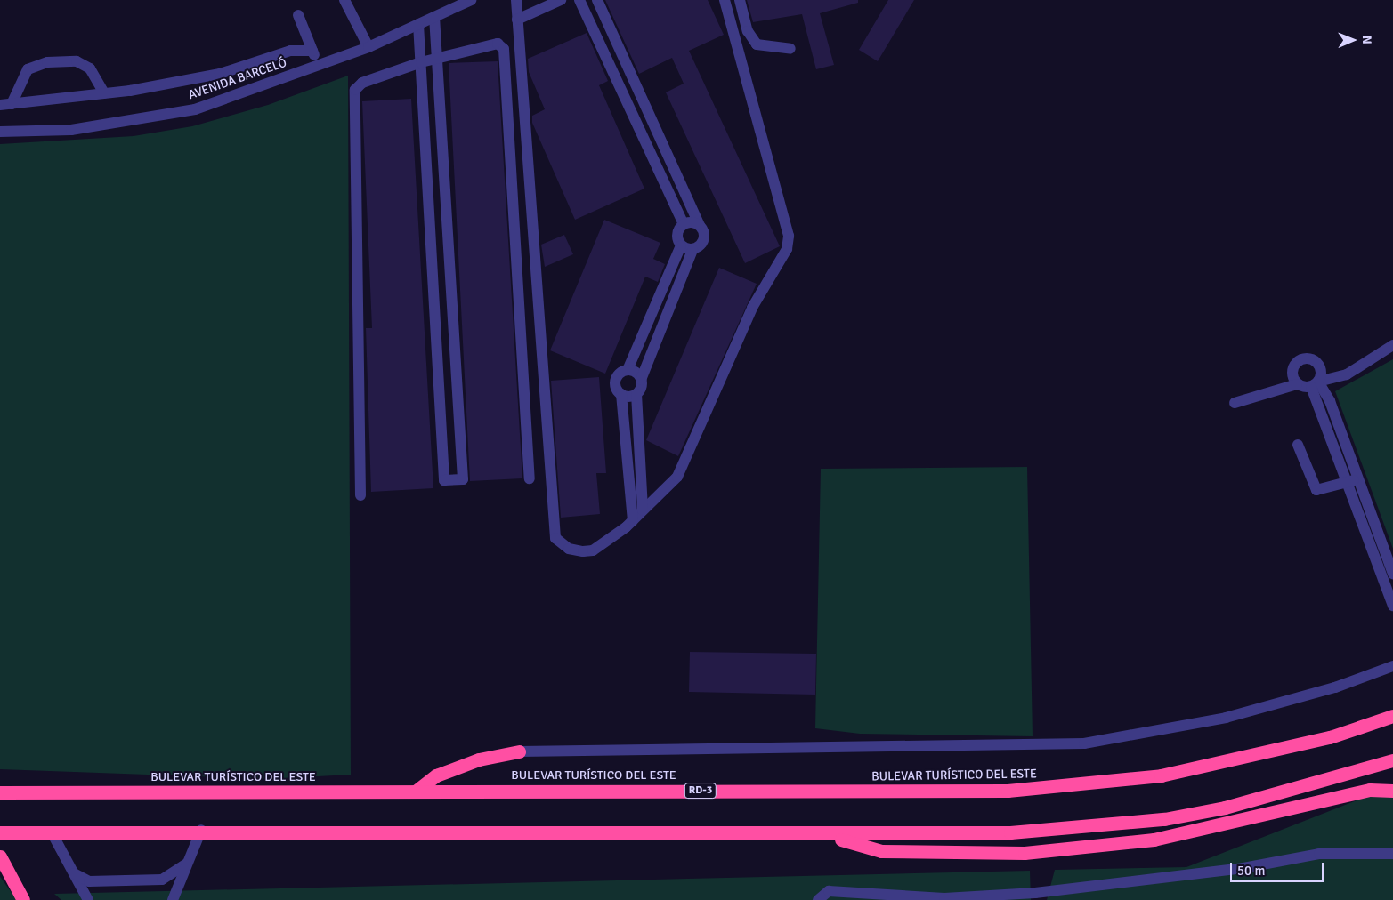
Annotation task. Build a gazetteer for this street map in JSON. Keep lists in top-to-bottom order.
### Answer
{
  "streets": {
    "highway": ["BULEVAR TURÍSTICO DEL ESTE", "RD-3"],
    "street": ["AVENIDA BARCELÓ"]
  },
  "scale_bar": "50 m",
  "north": "right"
}
